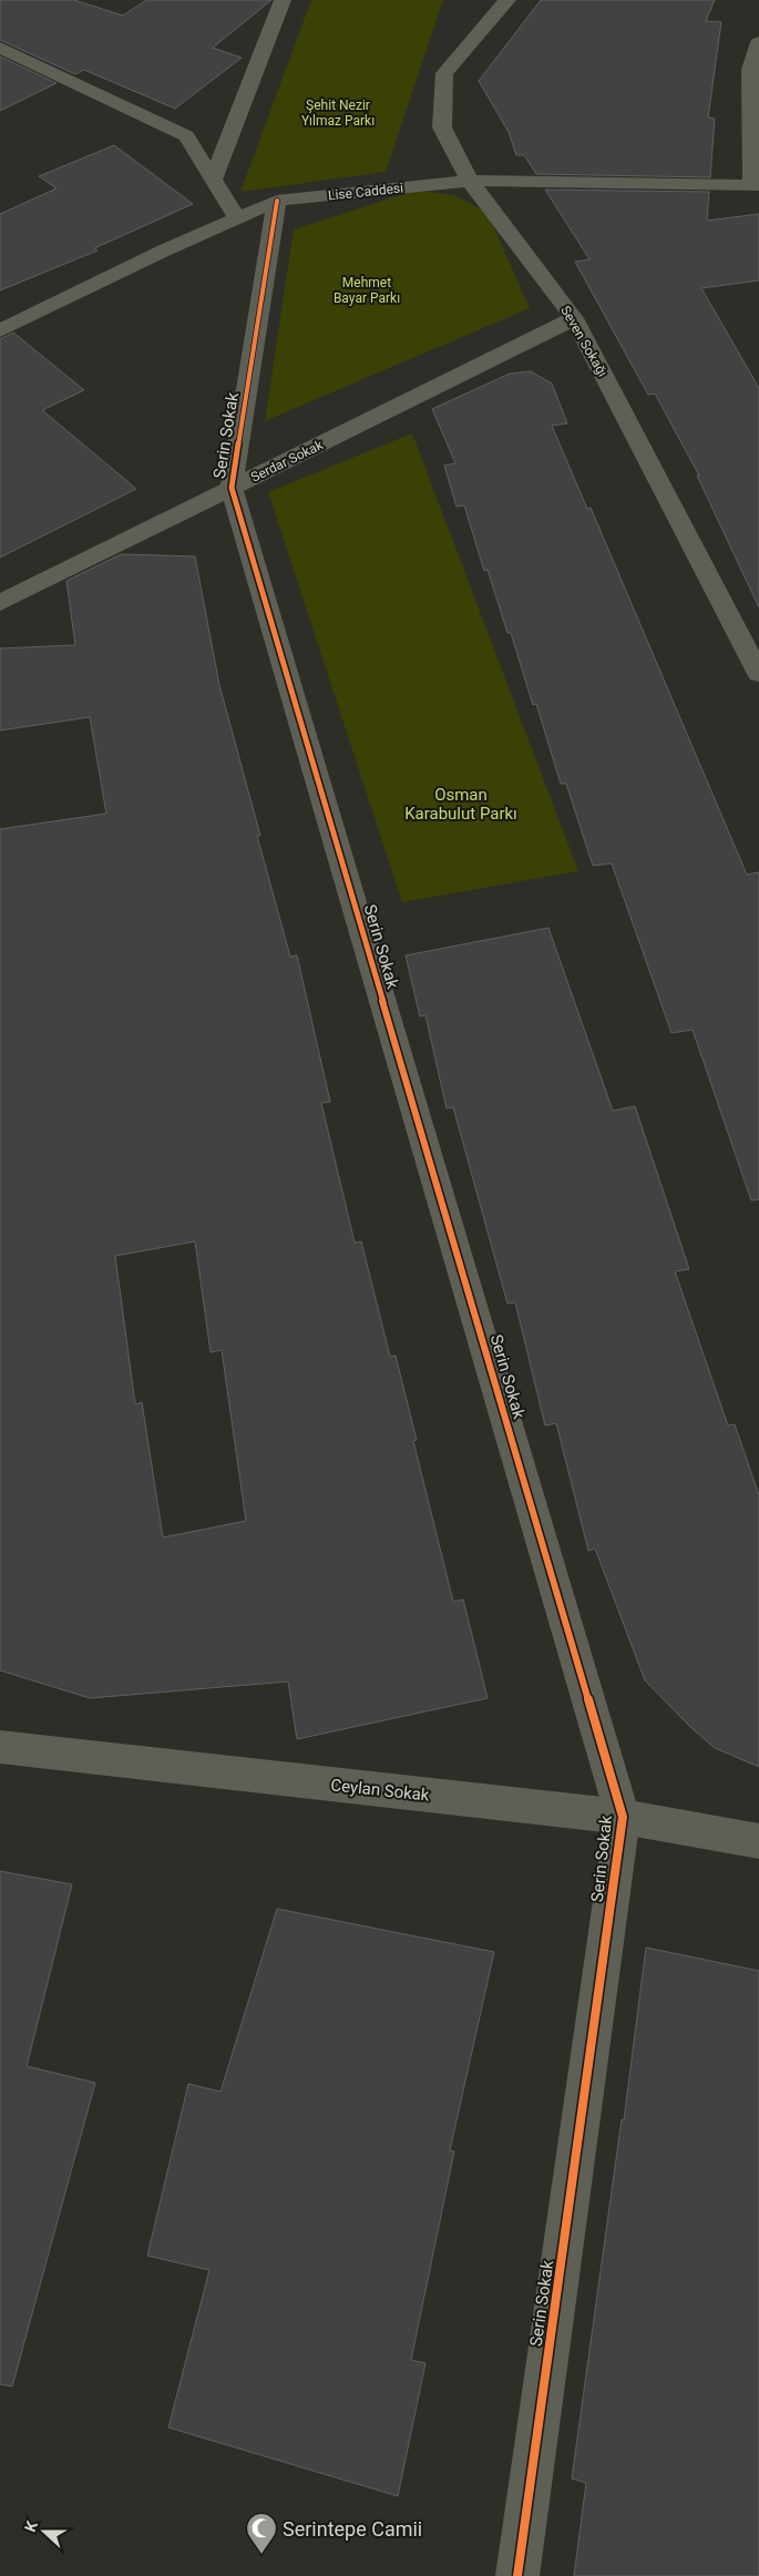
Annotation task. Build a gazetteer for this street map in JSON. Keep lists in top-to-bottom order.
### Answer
{
  "streets": {
    "street": [
      "Lise Caddesi",
      "Seven Sokağı",
      "Serin Sokak",
      "Serdar Sokak",
      "Ceylan Sokak"
    ]
  },
  "crossings": [
    ["Lise Caddesi", "Seven Sokağı"],
    ["Lise Caddesi", "Serin Sokak"],
    ["Seven Sokağı", "Serdar Sokak"],
    ["Serin Sokak", "Serdar Sokak"],
    ["Serin Sokak", "Ceylan Sokak"]
  ],
  "parks": ["Şehit Nezir Yılmaz Parkı", "Mehmet Bayar Parkı", "Osman Karabulut Parkı"],
  "places": {
    "mosque": ["Serintepe Camii"]
  },
  "north": "left"
}
